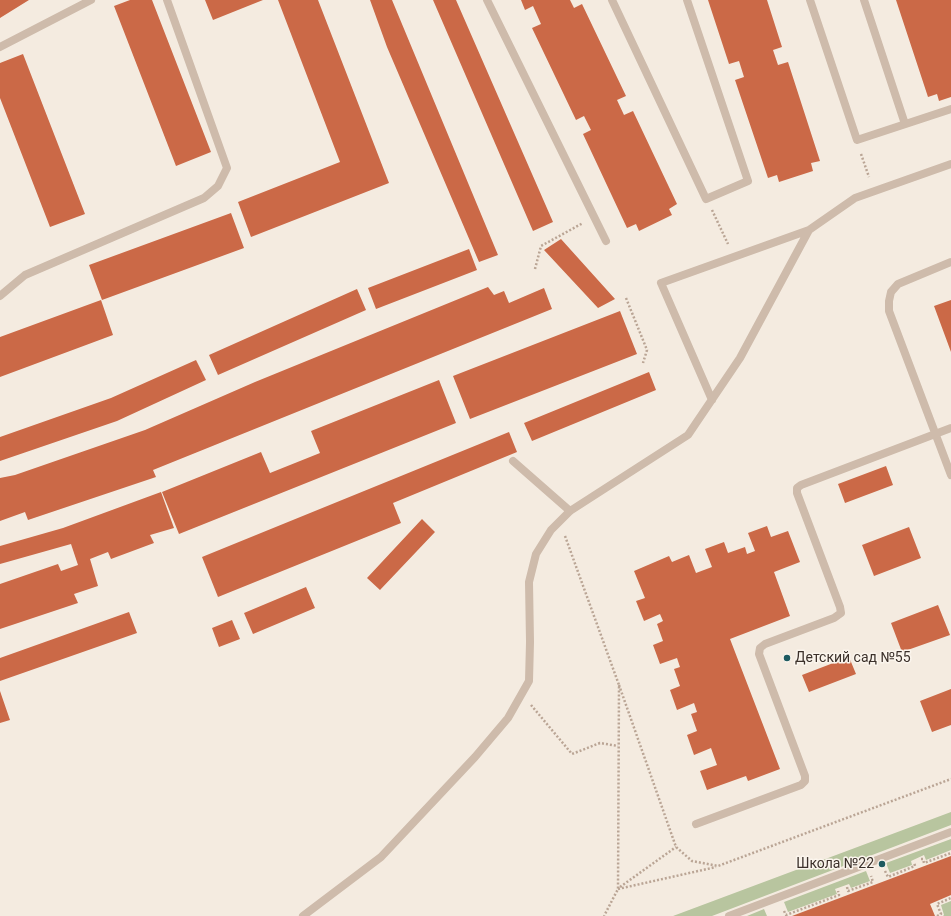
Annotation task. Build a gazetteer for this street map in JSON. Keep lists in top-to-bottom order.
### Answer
{
  "places": ["Детский сад №55", "Школа №22"]
}
